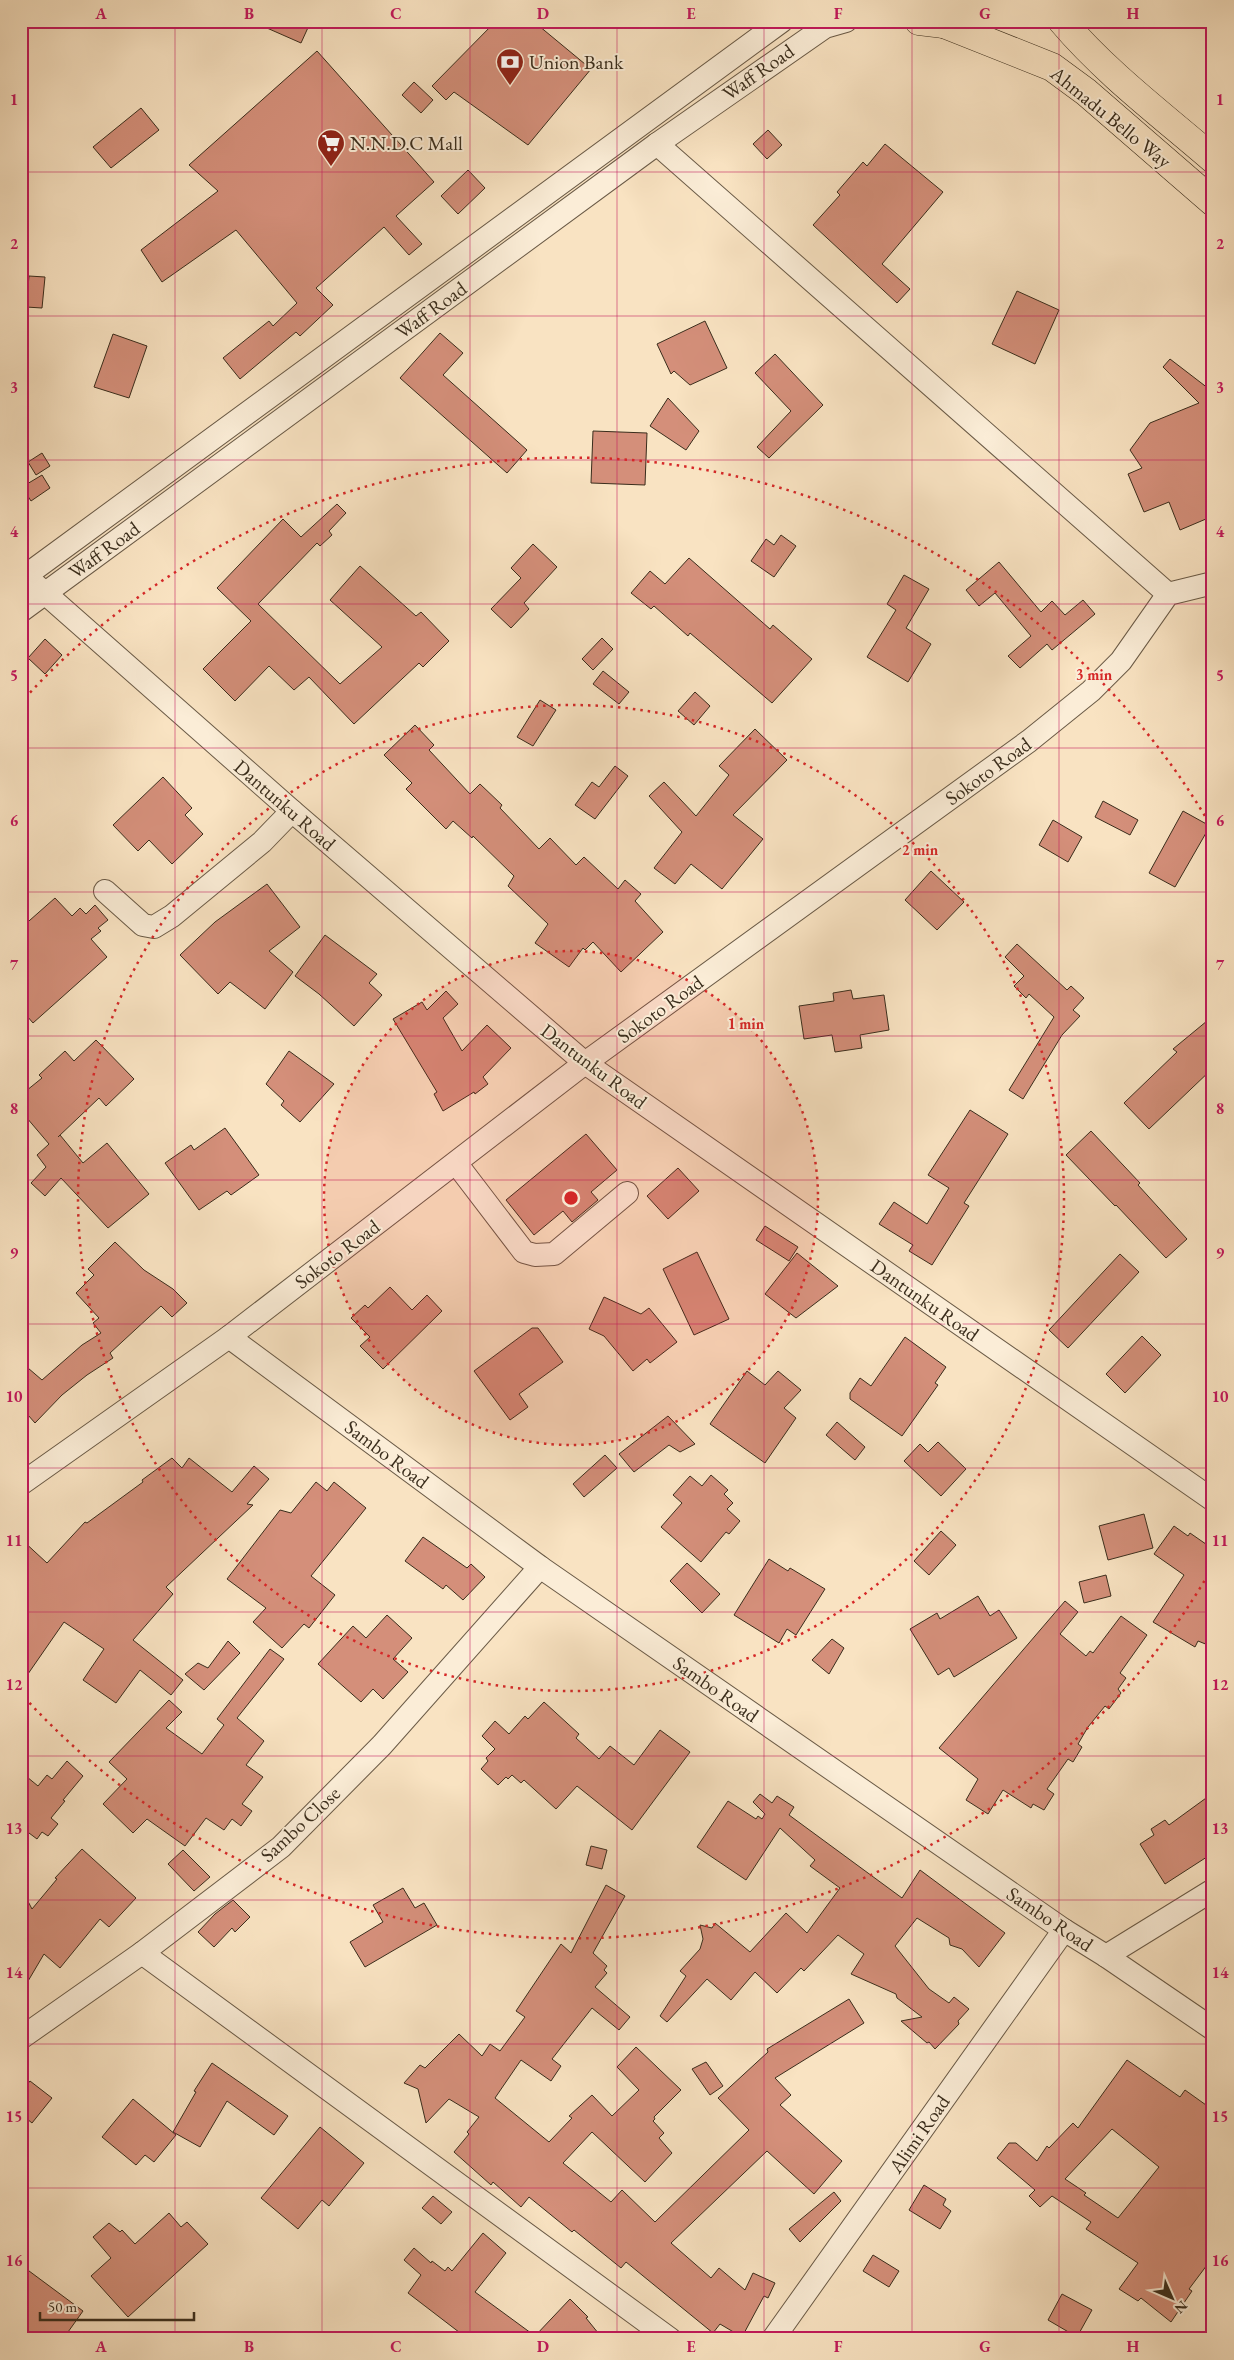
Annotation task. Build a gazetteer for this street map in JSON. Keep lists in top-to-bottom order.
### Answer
{
  "streets": {
    "main road": ["Ahmadu Bello Way"],
    "street": [
      "Waff Road",
      "Sokoto Road",
      "Dantunku Road",
      "Sambo Road",
      "Sambo Close",
      "Alimi Road"
    ]
  },
  "crossings": [
    ["Waff Road", "Dantunku Road"],
    ["Sokoto Road", "Dantunku Road"],
    ["Sokoto Road", "Sambo Road"],
    ["Sambo Road", "Sambo Close"],
    ["Sambo Road", "Alimi Road"]
  ],
  "places": {
    "bank": ["Union Bank"],
    "supermarket": ["N.N.D.C Mall"]
  },
  "scale_bar": "50 m",
  "north": "bottom right",
  "grid": {
    "columns": [
      "A",
      "B",
      "C",
      "D",
      "E",
      "F",
      "G",
      "H"
    ],
    "rows": [
      "1",
      "2",
      "3",
      "4",
      "5",
      "6",
      "7",
      "8",
      "9",
      "10",
      "11",
      "12",
      "13",
      "14",
      "15",
      "16"
    ]
  },
  "rings": ["3 min", "2 min", "1 min"]
}
